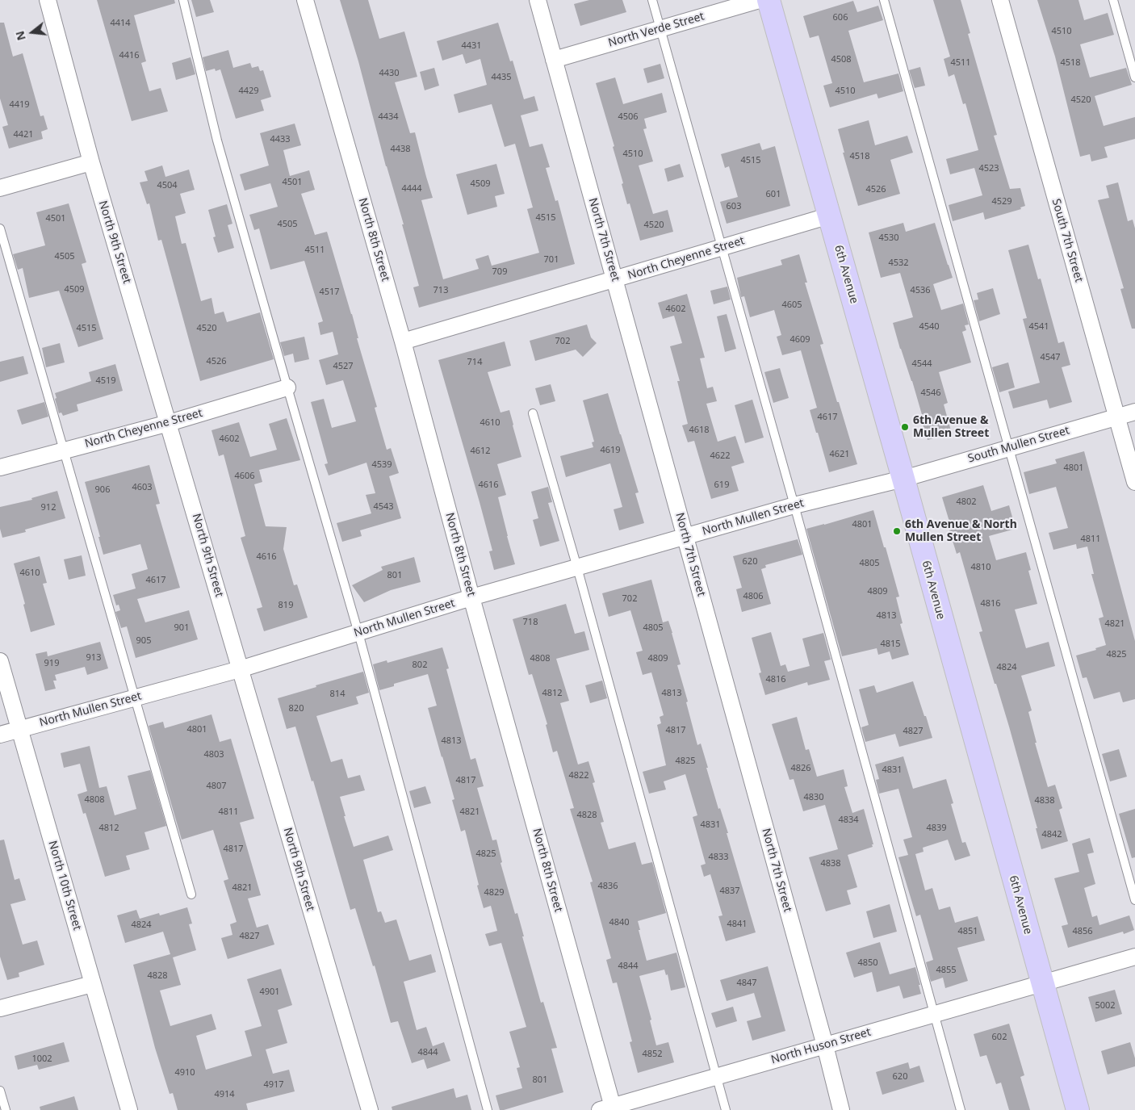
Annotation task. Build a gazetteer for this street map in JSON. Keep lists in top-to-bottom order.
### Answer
{
  "streets": {
    "main road": ["6th Avenue"],
    "street": [
      "North Verde Street",
      "North 8th Street",
      "North 7th Street",
      "South 7th Street",
      "North 9th Street",
      "North Cheyenne Street",
      "South Mullen Street",
      "North Mullen Street",
      "North 10th Street",
      "North Huson Street"
    ]
  },
  "crossings": [
    ["North Verde Street", "North 7th Street"],
    ["North 8th Street", "North Cheyenne Street"],
    ["North 8th Street", "North Mullen Street"],
    ["North 8th Street", "North Huson Street"],
    ["North 7th Street", "North Cheyenne Street"],
    ["North 7th Street", "North Mullen Street"],
    ["North 7th Street", "North Huson Street"],
    ["South 7th Street", "South Mullen Street"],
    ["North 9th Street", "North Cheyenne Street"],
    ["North 9th Street", "North Mullen Street"],
    ["North Cheyenne Street", "6th Avenue"],
    ["6th Avenue", "South Mullen Street"],
    ["6th Avenue", "North Mullen Street"],
    ["6th Avenue", "North Huson Street"],
    ["South Mullen Street", "North Mullen Street"],
    ["North Mullen Street", "North 10th Street"]
  ],
  "places": ["6th Avenue & Mullen Street", "6th Avenue & North Mullen Street"],
  "house_numbers": [
    "606",
    "4414",
    "4510",
    "4431",
    "4416",
    "4508",
    "4511",
    "4518",
    "4430",
    "4435",
    "4429",
    "4510",
    "4520",
    "4419",
    "4434",
    "4506",
    "4421",
    "4433",
    "4438",
    "4510",
    "4518",
    "4515",
    "4523",
    "4501",
    "4509",
    "4504",
    "4444",
    "4526",
    "601",
    "4529",
    "603",
    "4515",
    "4501",
    "4505",
    "4520",
    "4530",
    "4511",
    "4505",
    "701",
    "4532",
    "709",
    "4509",
    "713",
    "4536",
    "4517",
    "4605",
    "4602",
    "4540",
    "4541",
    "4515",
    "4520",
    "4609",
    "702",
    "4547",
    "4526",
    "714",
    "4544",
    "4527",
    "4519",
    "4546",
    "4617",
    "4610",
    "4618",
    "4602",
    "4619",
    "4612",
    "4621",
    "4622",
    "4539",
    "4801",
    "4606",
    "4616",
    "619",
    "4603",
    "906",
    "4802",
    "4543",
    "912",
    "4801",
    "4811",
    "4616",
    "620",
    "4805",
    "4810",
    "4610",
    "801",
    "4617",
    "4809",
    "4806",
    "702",
    "4816",
    "819",
    "4813",
    "718",
    "4821",
    "901",
    "4805",
    "905",
    "4815",
    "4825",
    "913",
    "4808",
    "4809",
    "919",
    "802",
    "4824",
    "4816",
    "4812",
    "4813",
    "814",
    "820",
    "4801",
    "4817",
    "4827",
    "4813",
    "4803",
    "4825",
    "4826",
    "4831",
    "4822",
    "4817",
    "4807",
    "4830",
    "4808",
    "4838",
    "4811",
    "4821",
    "4828",
    "4834",
    "4831",
    "4812",
    "4839",
    "4842",
    "4817",
    "4825",
    "4833",
    "4838",
    "4836",
    "4821",
    "4837",
    "4829",
    "4840",
    "4841",
    "4824",
    "4851",
    "4856",
    "4827",
    "4850",
    "4844",
    "4855",
    "4828",
    "4847",
    "4901",
    "5002",
    "602",
    "4844",
    "4852",
    "1002",
    "4910",
    "620",
    "801",
    "4917",
    "4914"
  ],
  "north": "left"
}
